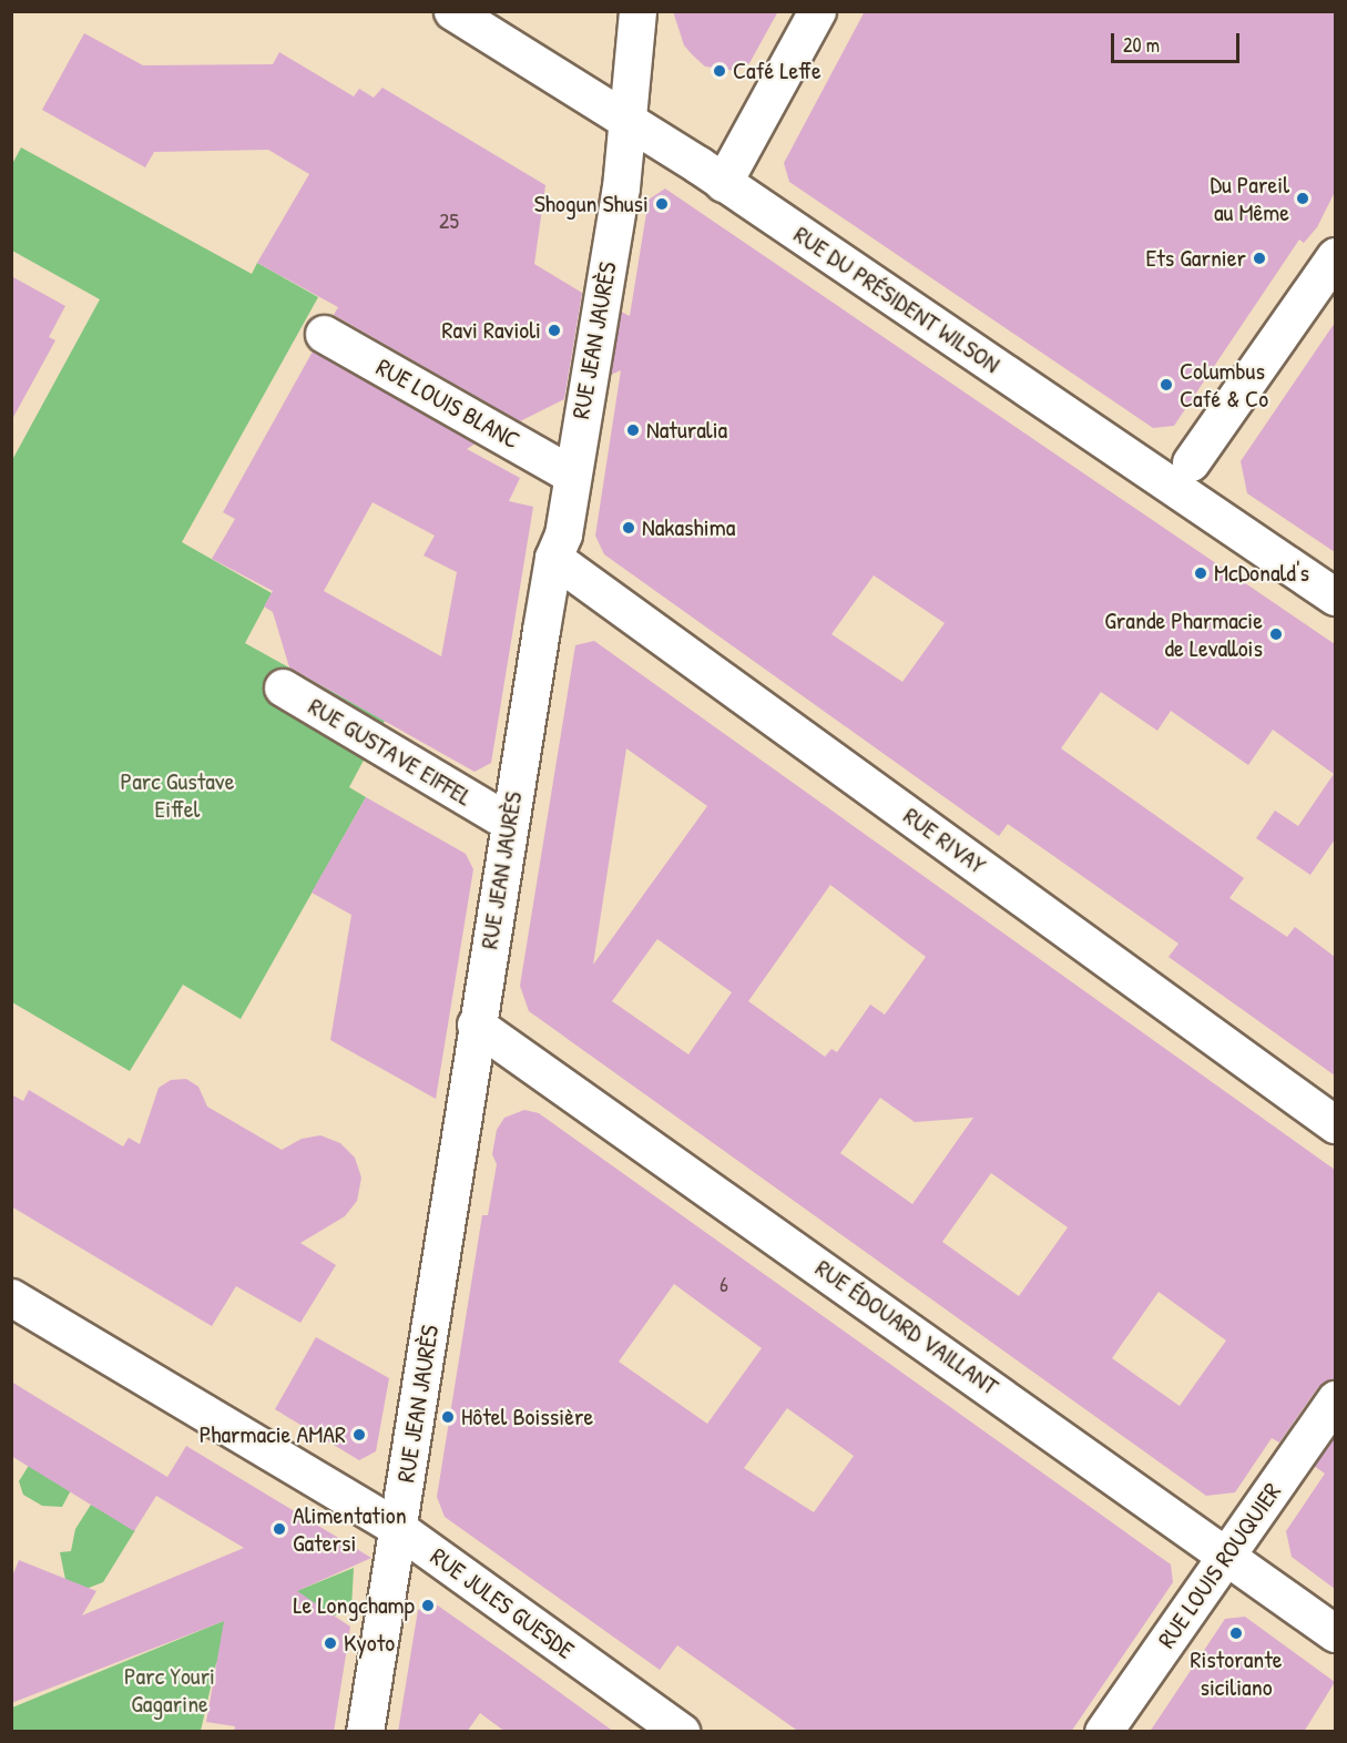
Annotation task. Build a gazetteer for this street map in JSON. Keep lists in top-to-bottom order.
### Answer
{
  "streets": {
    "street": [
      "RUE DU PRÉSIDENT WILSON",
      "RUE JEAN JAURÈS",
      "RUE LOUIS BLANC",
      "RUE GUSTAVE EIFFEL",
      "RUE RIVAY",
      "RUE ÉDOUARD VAILLANT",
      "RUE LOUIS ROUQUIER",
      "RUE JULES GUESDE"
    ]
  },
  "crossings": [
    ["RUE DU PRÉSIDENT WILSON", "RUE JEAN JAURÈS"],
    ["RUE JEAN JAURÈS", "RUE LOUIS BLANC"],
    ["RUE JEAN JAURÈS", "RUE RIVAY"],
    ["RUE JEAN JAURÈS", "RUE ÉDOUARD VAILLANT"],
    ["RUE JEAN JAURÈS", "RUE JULES GUESDE"],
    ["RUE ÉDOUARD VAILLANT", "RUE LOUIS ROUQUIER"]
  ],
  "parks": ["Parc Gustave Eiffel", "Parc Youri Gagarine"],
  "places": [
    "Café Leffe",
    "Du Pareil au Même",
    "Shogun Shusi",
    "Ets Garnier",
    "Ravi Ravioli",
    "Columbus Café & Co",
    "Naturalia",
    "Nakashima",
    "McDonald's",
    "Grande Pharmacie de Levallois",
    "Hôtel Boissière",
    "Pharmacie AMAR",
    "Alimentation Gatersi",
    "Le Longchamp",
    "Ristorante siciliano",
    "Kyoto"
  ],
  "house_numbers": ["25", "6"],
  "scale_bar": "20 m"
}
